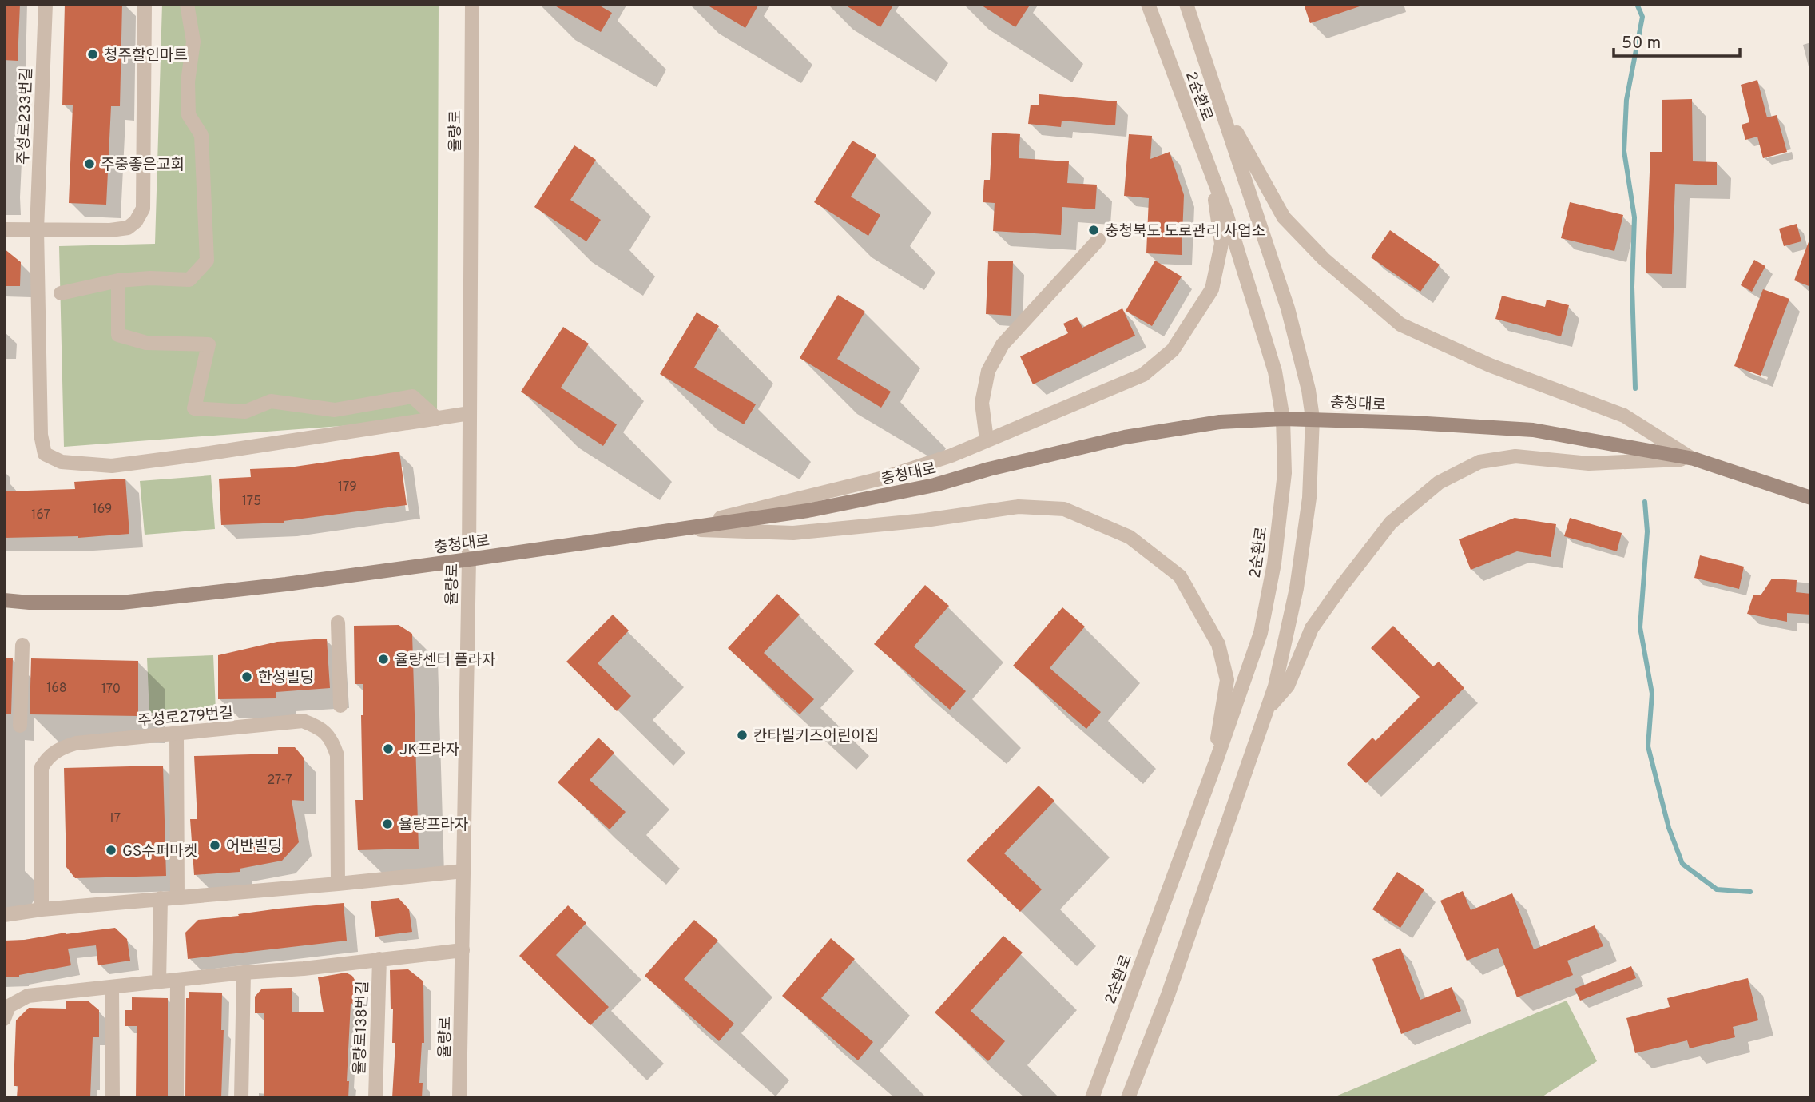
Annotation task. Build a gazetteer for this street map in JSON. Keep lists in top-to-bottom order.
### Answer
{
  "streets": {
    "main road": ["충청대로"],
    "street": [
      "2순환로",
      "주성로233번길",
      "율량로",
      "주성로279번길",
      "율량로138번길"
    ]
  },
  "crossings": [
    ["2순환로", "충청대로"],
    ["율량로", "충청대로"],
    ["율량로", "율량로138번길"]
  ],
  "places": [
    "청주할인마트",
    "주중좋은교회",
    "충청북도 도로관리 사업소",
    "율량센터 플라자",
    "한성빌딩",
    "칸타빌키즈어린이집",
    "JK프라자",
    "율량프라자",
    "어반빌딩",
    "GS수퍼마켓"
  ],
  "house_numbers": [
    "179",
    "175",
    "169",
    "167",
    "168",
    "170",
    "27-7",
    "17"
  ],
  "scale_bar": "50 m"
}
